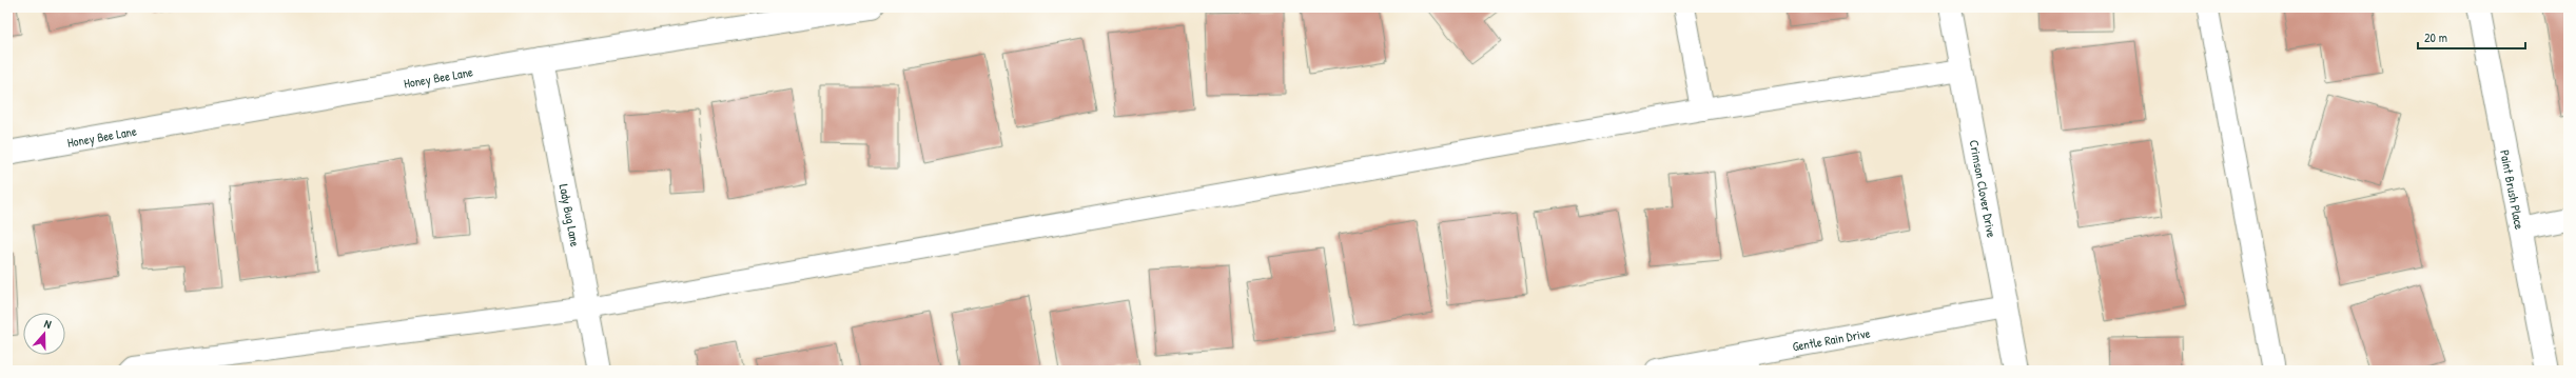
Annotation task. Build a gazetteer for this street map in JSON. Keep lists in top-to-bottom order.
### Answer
{
  "streets": {
    "street": [
      "Honey Bee Lane",
      "Crimson Clover Drive",
      "Paint Brush Place",
      "Lady Bug Lane",
      "Gentle Rain Drive"
    ]
  },
  "crossings": [
    ["Honey Bee Lane", "Lady Bug Lane"],
    ["Crimson Clover Drive", "Gentle Rain Drive"]
  ],
  "scale_bar": "20 m",
  "north": "top"
}
